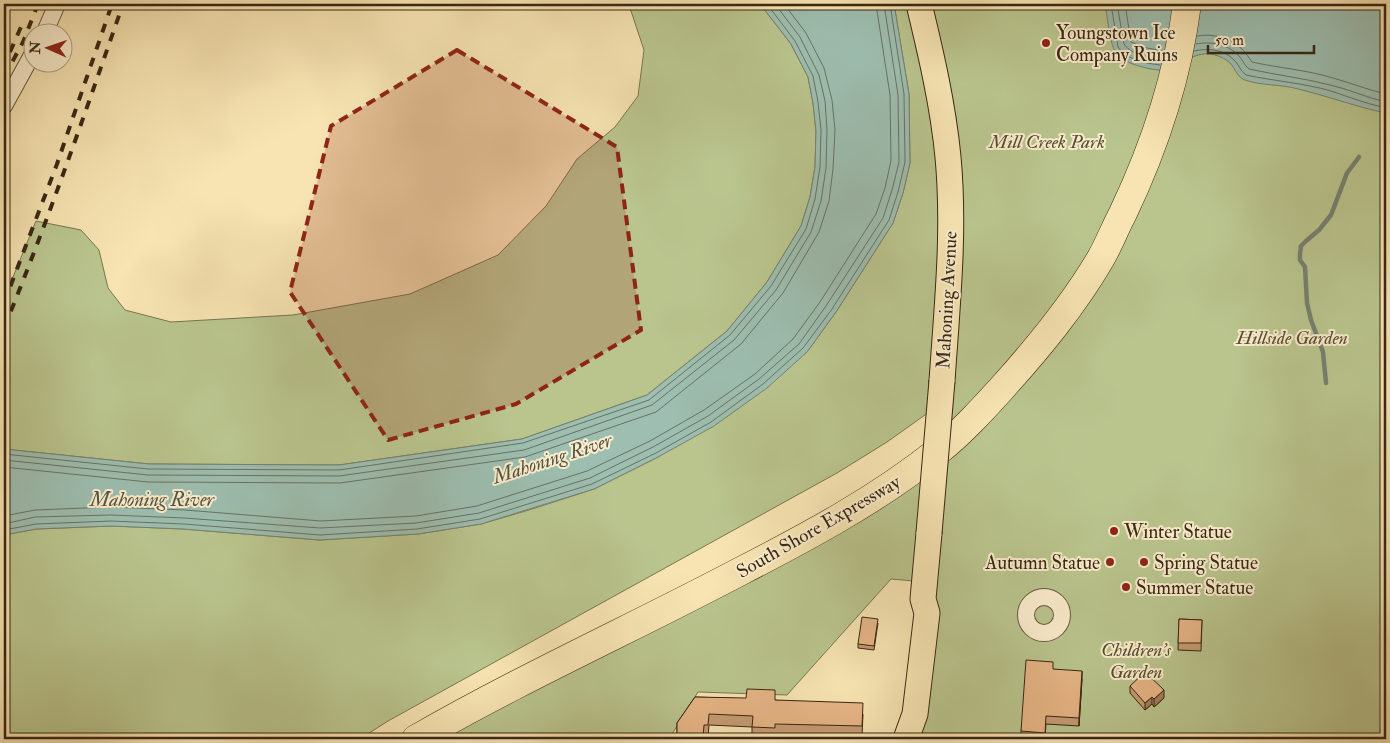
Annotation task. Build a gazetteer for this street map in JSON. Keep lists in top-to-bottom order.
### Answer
{
  "streets": {
    "highway": ["South Shore Expressway"],
    "main road": ["Mahoning Avenue"]
  },
  "water": ["Mahoning River"],
  "parks": ["Mill Creek Park", "Hillside Garden", "Children's Garden"],
  "places": [
    "Youngstown Ice Company Ruins",
    "Winter Statue",
    "Autumn Statue",
    "Spring Statue",
    "Summer Statue"
  ],
  "scale_bar": "50 m",
  "north": "left"
}
